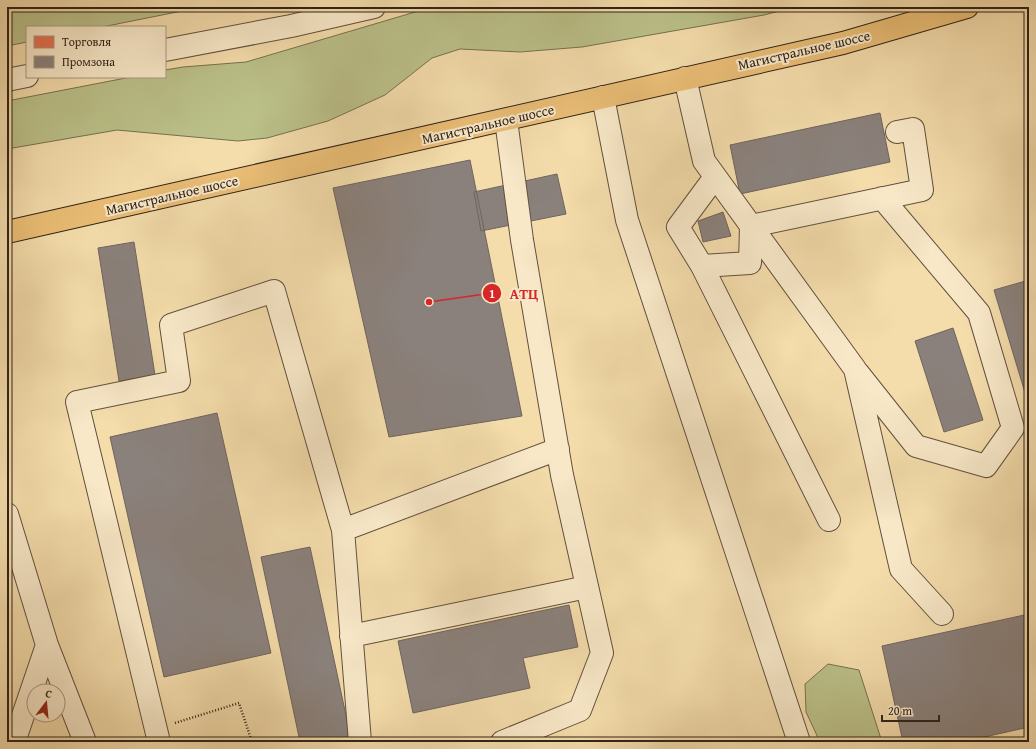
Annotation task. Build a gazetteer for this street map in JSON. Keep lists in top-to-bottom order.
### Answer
{
  "streets": {
    "main road": ["Магистральное шоссе"]
  },
  "places": ["АТЦ"],
  "legend": ["Торговля", "Промзона"],
  "scale_bar": "20 m",
  "north": "top"
}
